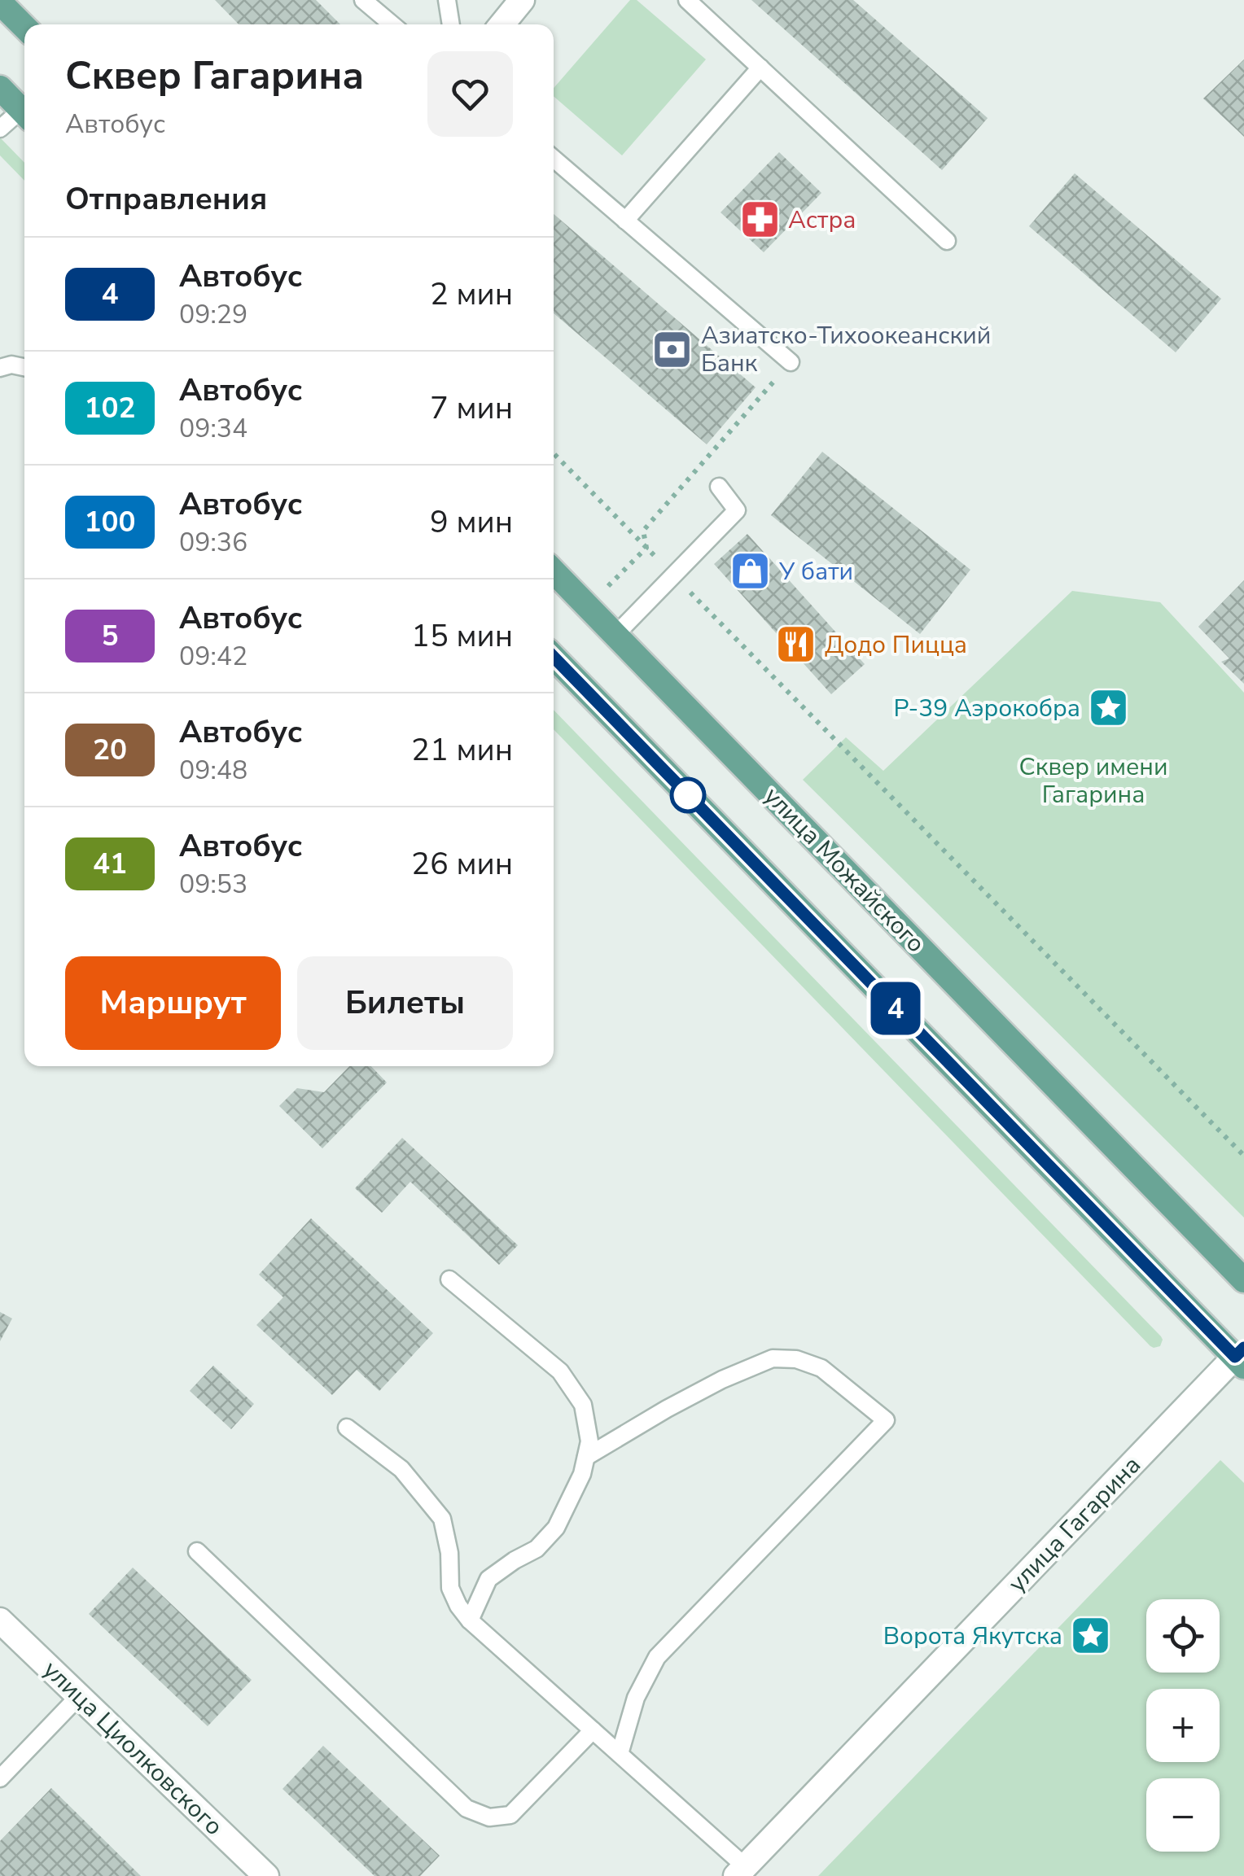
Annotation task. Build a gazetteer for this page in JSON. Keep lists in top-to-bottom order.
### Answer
{
  "streets": {
    "main road": ["улица Можайского"],
    "street": ["улица Гагарина", "улица Циолковского"]
  },
  "parks": ["Сквер имени Гагарина"],
  "places": {
    "pharmacy": ["Астра"],
    "bank": ["Азиатско-Тихоокеанский Банк"],
    "shop": ["У бати"],
    "restaurant": ["Додо Пицца"],
    "place": ["P-39 Аэрокобра", "Ворота Якутска"]
  },
  "lines": ["bus line 4"],
  "page": {
    "on_map": "4",
    "heading": [
      ["Сквер Гагарина", "Автобус"],
      "Отправления"
    ],
    "list": [
      {
        "mark": "4",
        "name": "Автобус",
        "note": "09:29",
        "value": "2 мин"
      },
      {
        "mark": "102",
        "name": "Автобус",
        "note": "09:34",
        "value": "7 мин"
      },
      {
        "mark": "100",
        "name": "Автобус",
        "note": "09:36",
        "value": "9 мин"
      },
      {
        "mark": "5",
        "name": "Автобус",
        "note": "09:42",
        "value": "15 мин"
      },
      {
        "mark": "20",
        "name": "Автобус",
        "note": "09:48",
        "value": "21 мин"
      },
      {
        "mark": "41",
        "name": "Автобус",
        "note": "09:53",
        "value": "26 мин"
      }
    ],
    "buttons": ["Маршрут", "Билеты"],
    "map_buttons": ["+", "−"]
  }
}
